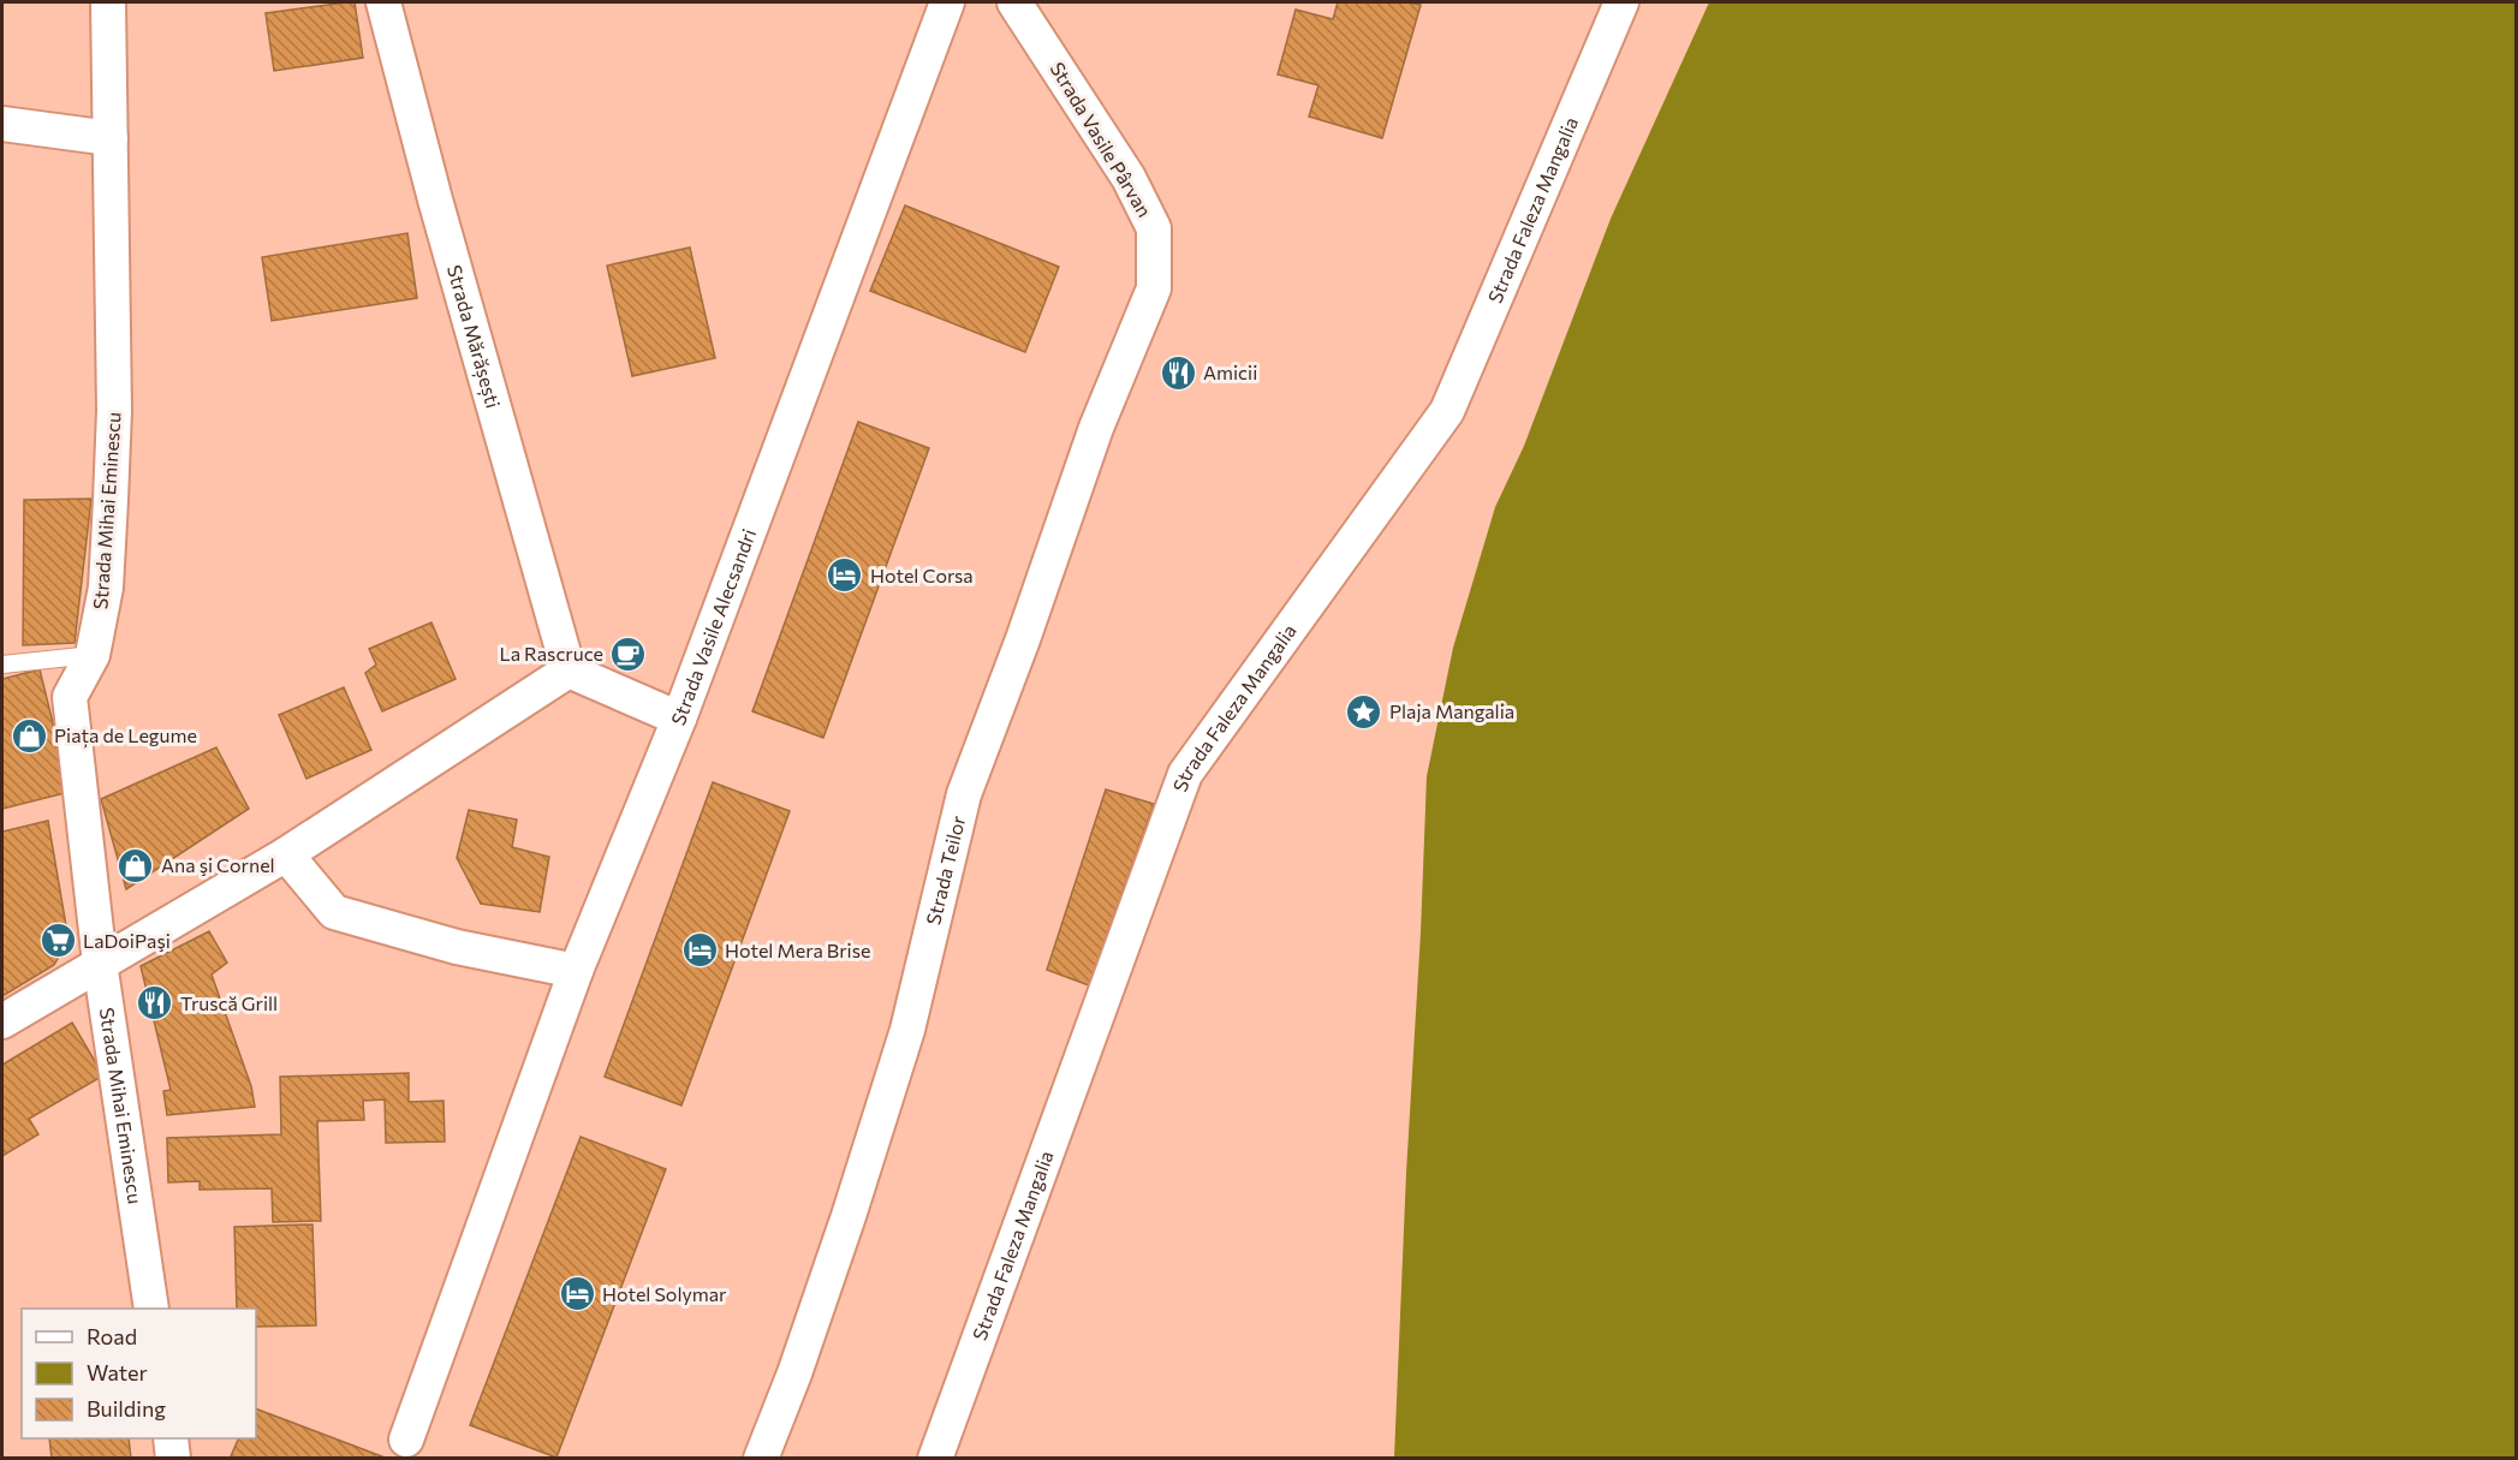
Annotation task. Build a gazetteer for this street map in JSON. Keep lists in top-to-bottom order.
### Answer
{
  "streets": {
    "street": [
      "Strada Vasile Pârvan",
      "Strada Faleza Mangalia",
      "Strada Mărășești",
      "Strada Mihai Eminescu",
      "Strada Vasile Alecsandri",
      "Strada Teilor"
    ]
  },
  "crossings": [
    ["Strada Vasile Pârvan", "Strada Teilor"],
    ["Strada Mărășești", "Strada Vasile Alecsandri"]
  ],
  "places": {
    "restaurant": ["Amicii", "Truscă Grill"],
    "hotel": ["Hotel Corsa", "Hotel Mera Brise", "Hotel Solymar"],
    "cafe": ["La Rascruce"],
    "place": ["Plaja Mangalia"],
    "shop": ["Piața de Legume", "Ana şi Cornel"],
    "supermarket": ["LaDoiPaşi"]
  },
  "legend": ["Road", "Water", "Building"]
}
